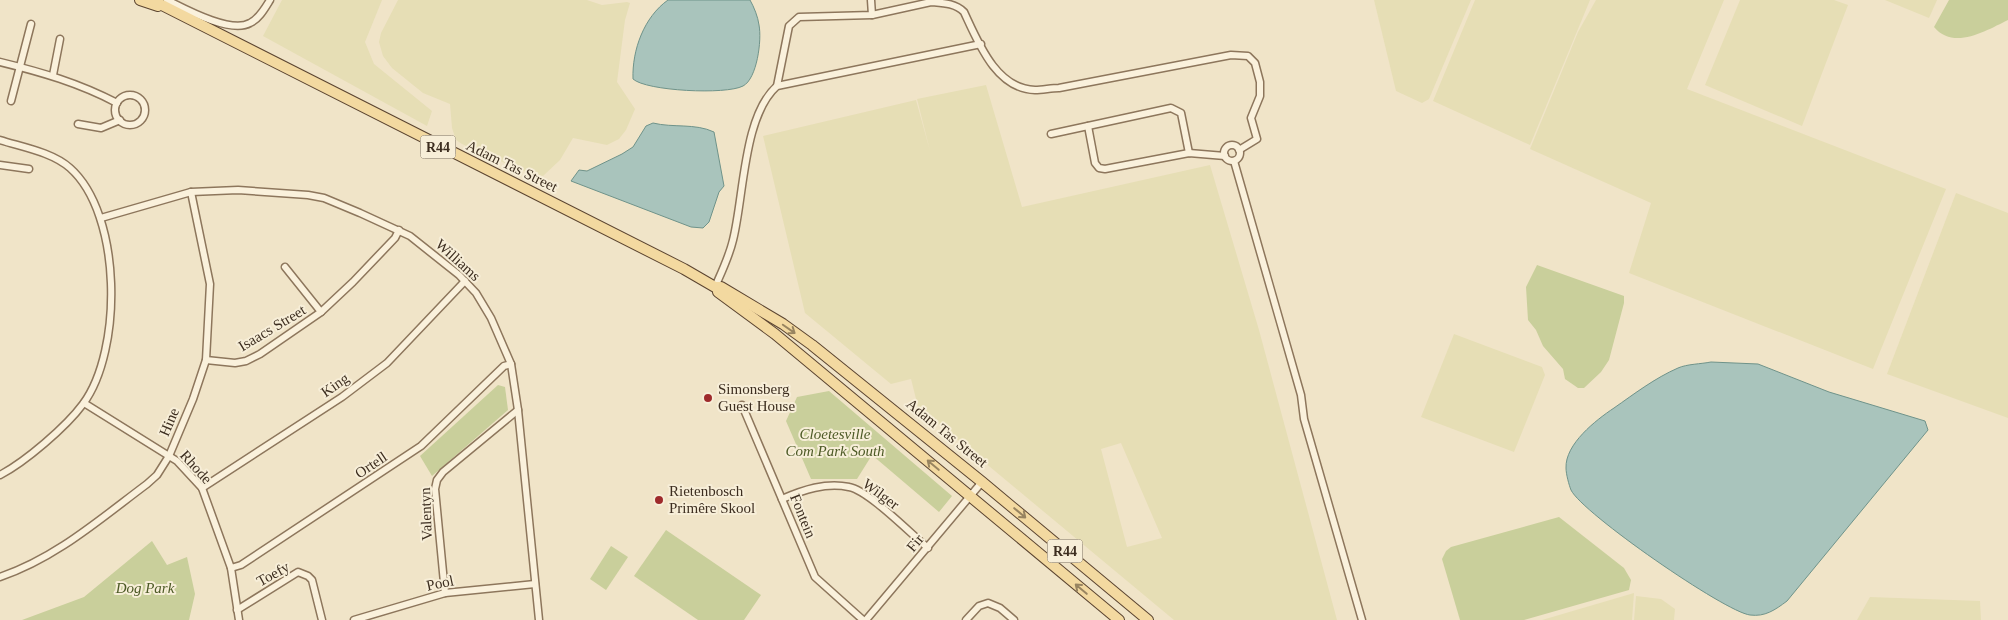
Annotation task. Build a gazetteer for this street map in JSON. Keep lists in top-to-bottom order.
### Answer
{
  "streets": {
    "main road": ["R44", "Adam Tas Street"],
    "street": [
      "Williams",
      "Isaacs Street",
      "King",
      "Hine",
      "Ortell",
      "Rhode",
      "Wilger",
      "Valentyn",
      "Fontein",
      "Fir",
      "Toefy",
      "Pool"
    ]
  },
  "crossings": [
    ["Adam Tas Street", "Fir"],
    ["Williams", "Isaacs Street"],
    ["Williams", "King"],
    ["Williams", "Hine"],
    ["Williams", "Ortell"],
    ["Williams", "Valentyn"],
    ["Williams", "Pool"],
    ["Isaacs Street", "Hine"],
    ["King", "Rhode"],
    ["Hine", "Rhode"],
    ["Ortell", "Rhode"],
    ["Rhode", "Toefy"],
    ["Wilger", "Fontein"],
    ["Wilger", "Fir"],
    ["Valentyn", "Pool"],
    ["Fontein", "Fir"]
  ],
  "parks": ["Cloetesville Com Park South", "Dog Park"],
  "places": ["Simonsberg Guest House", "Rietenbosch Primêre Skool"]
}
